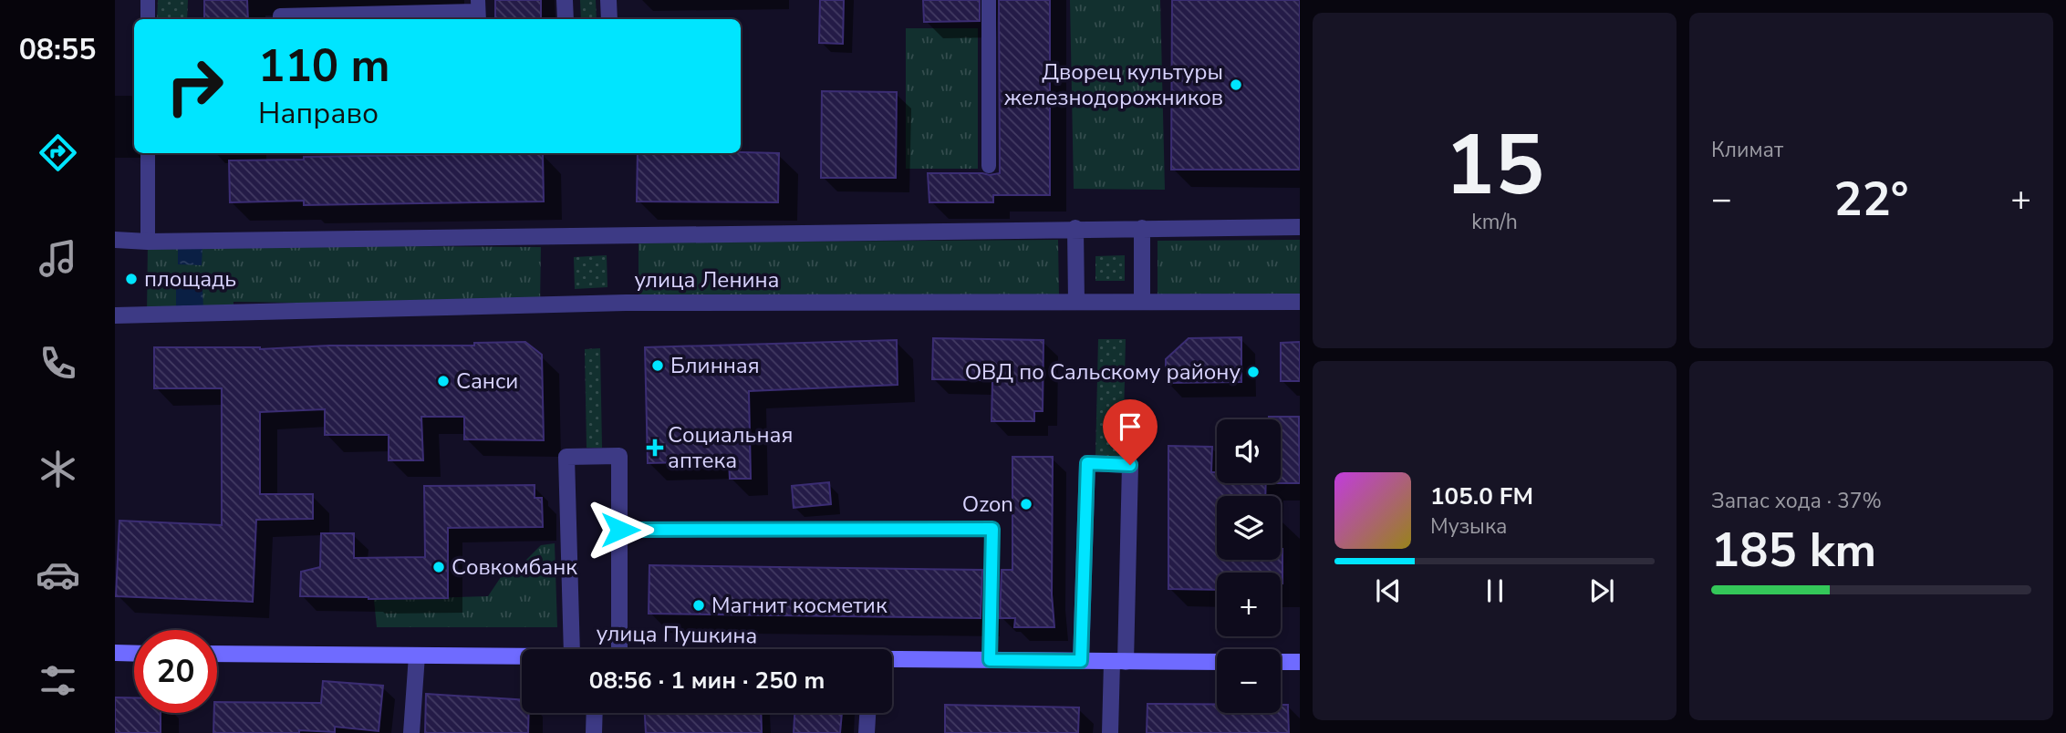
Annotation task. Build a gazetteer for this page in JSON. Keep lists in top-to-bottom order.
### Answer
{
  "streets": {
    "main road": ["улица Пушкина"],
    "street": ["улица Ленина"]
  },
  "places": {
    "other": [
      "Дворец культуры железнодорожников",
      "площадь",
      "Блинная",
      "ОВД по Сальскому району",
      "Санси",
      "Ozon",
      "Совкомбанк",
      "Магнит косметик"
    ],
    "health": ["Социальная аптека"]
  },
  "page": {
    "tabs": "08:55",
    "tile": [
      ["15", "km/h"],
      "Климат",
      ["Запас хода · 37%", "185 km"]
    ],
    "turn": ["110 m", "Направо"],
    "heat": ["−", "22°", "+"],
    "map_buttons": ["+", "−"],
    "song": ["105.0 FM", "Музыка"],
    "limit": "20",
    "trip": "08:56 · 1 мин · 250 m"
  }
}
